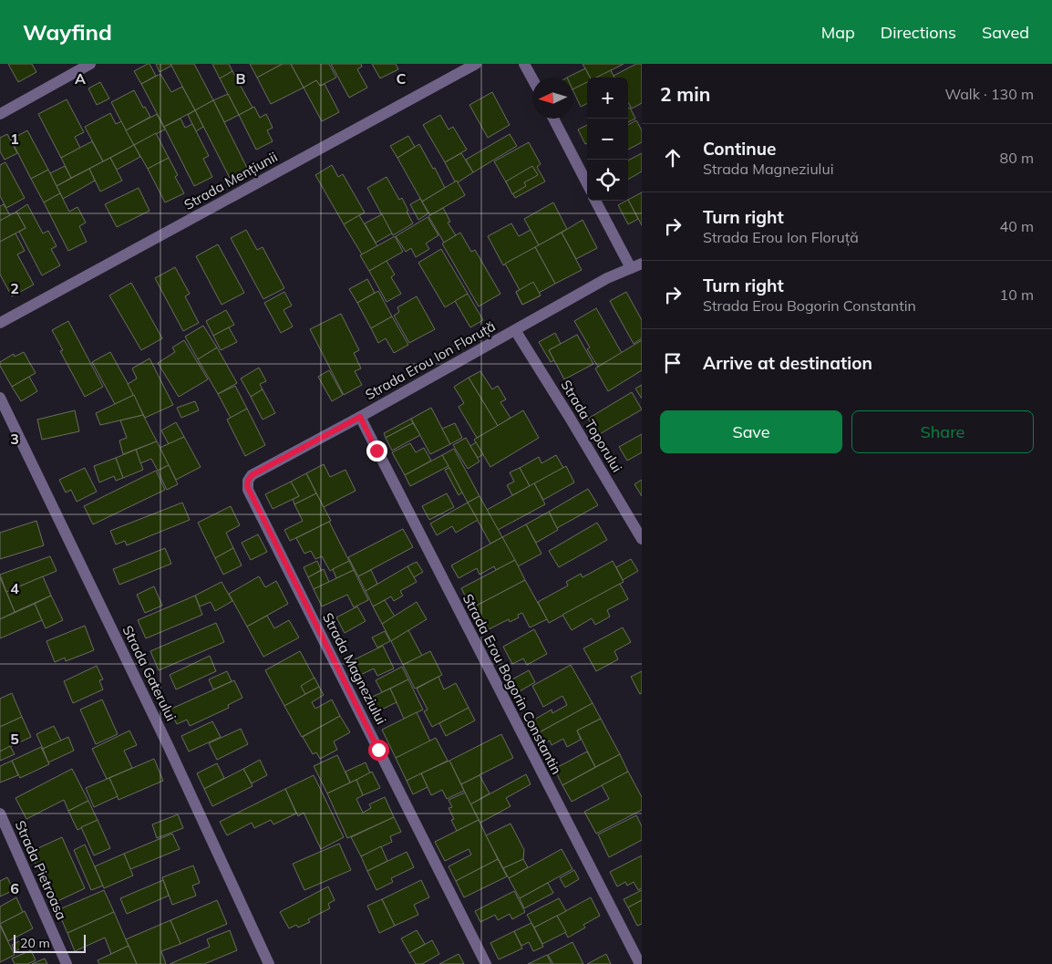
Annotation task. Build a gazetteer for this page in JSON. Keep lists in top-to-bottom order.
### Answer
{
  "streets": {
    "street": [
      "Strada Mențiunii",
      "Strada Erou Ion Floruță",
      "Strada Toporului",
      "Strada Magneziului",
      "Strada Gaterului",
      "Strada Erou Bogorin Constantin",
      "Strada Pietroasa"
    ]
  },
  "crossings": [
    ["Strada Erou Ion Floruță", "Strada Toporului"],
    ["Strada Erou Ion Floruță", "Strada Magneziului"],
    ["Strada Erou Ion Floruță", "Strada Erou Bogorin Constantin"]
  ],
  "scale_bar": "20 m",
  "north": "left",
  "page": {
    "header": "Wayfind",
    "nav": ["Map", "Directions", "Saved"],
    "heading": ["2 min", "Walk · 130 m"],
    "map_buttons": ["+", "−"],
    "list": [
      ["Continue", "Strada Magneziului", "80 m"],
      ["Turn right", "Strada Erou Ion Floruță", "40 m"],
      ["Turn right", "Strada Erou Bogorin Constantin", "10 m"],
      "Arrive at destination"
    ],
    "buttons": ["Save", "Share"],
    "scale": "20 m"
  },
  "grid": {
    "columns": ["A", "B", "C"],
    "rows": [
      "1",
      "2",
      "3",
      "4",
      "5",
      "6"
    ]
  }
}
